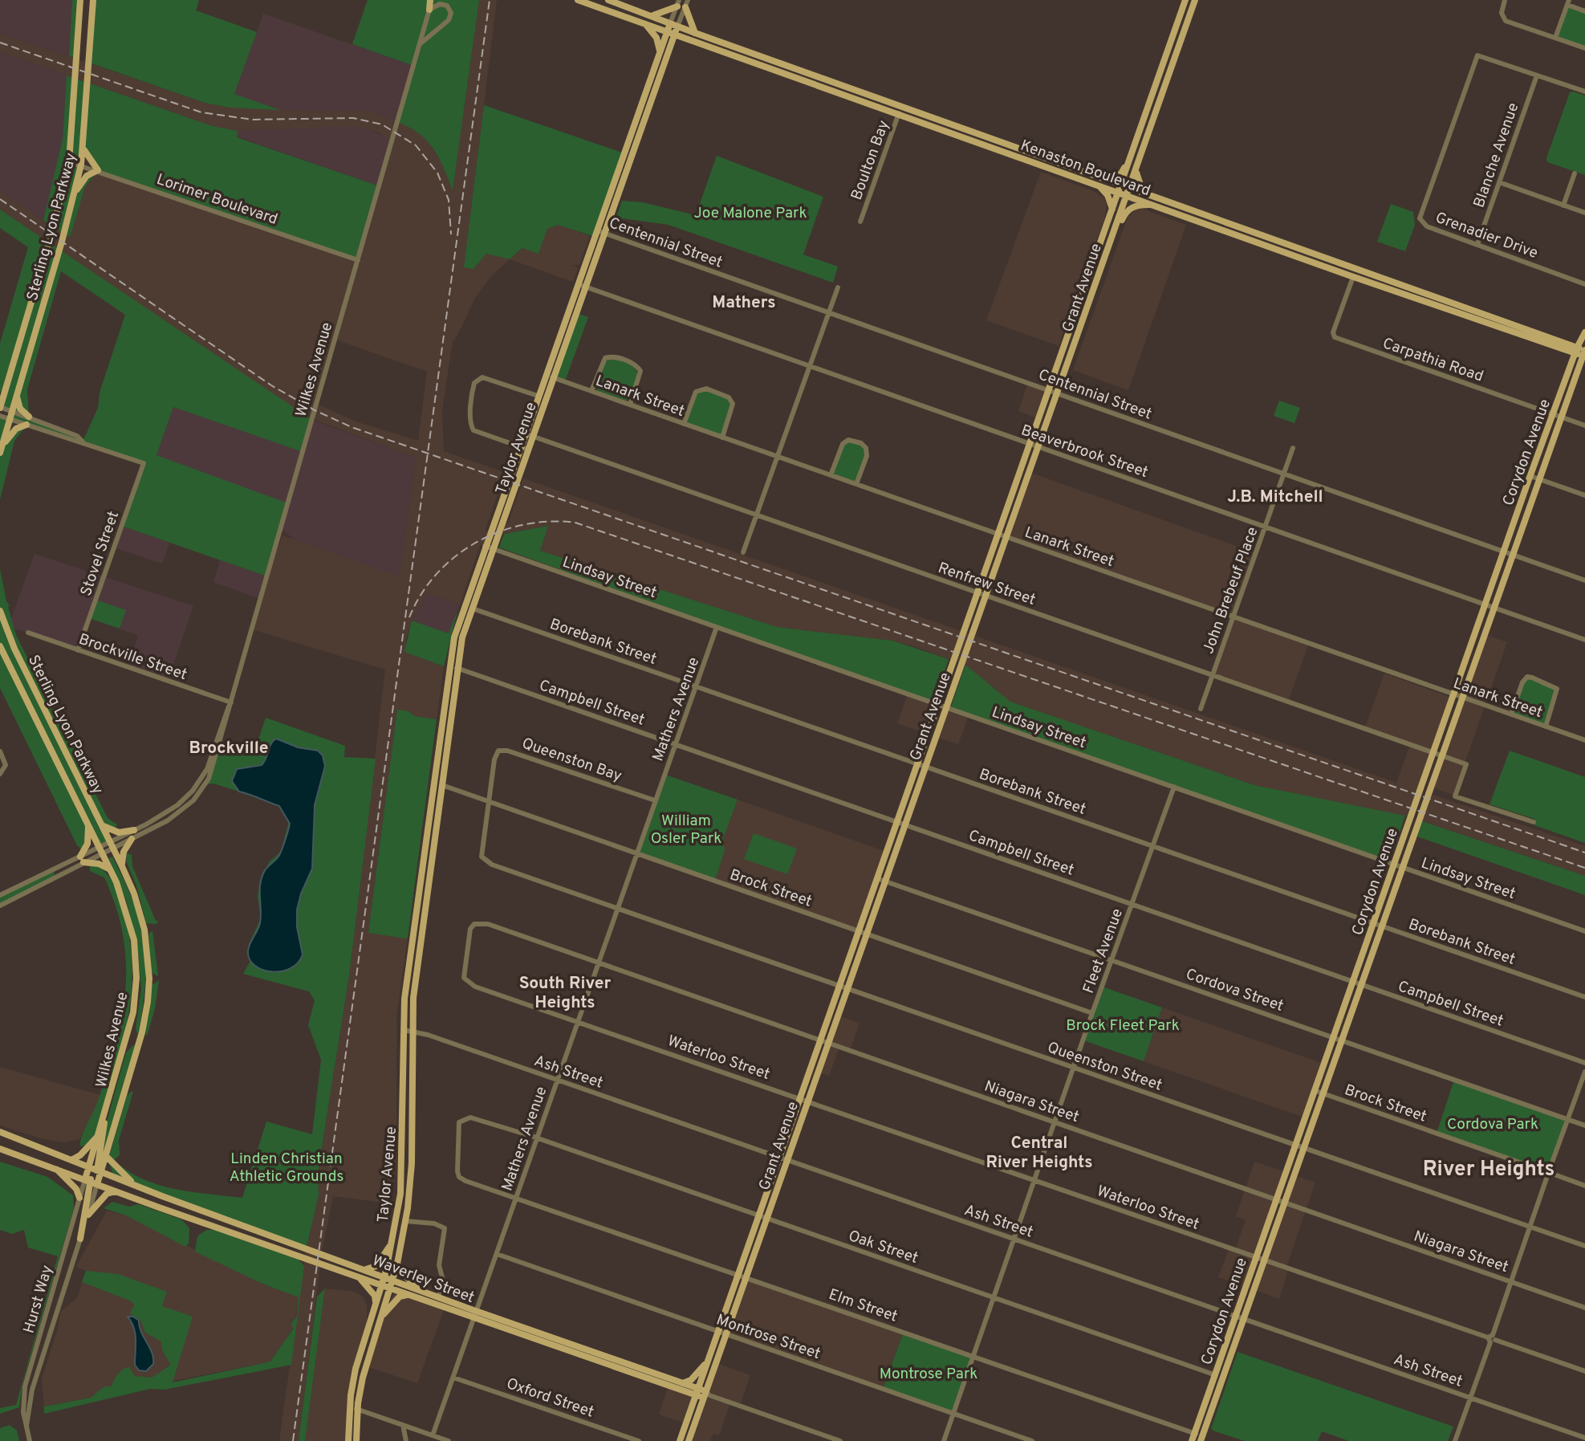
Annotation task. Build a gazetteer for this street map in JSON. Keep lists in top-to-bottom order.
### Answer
{
  "streets": {
    "main road": [
      "Kenaston Boulevard",
      "Sterling Lyon Parkway",
      "Grant Avenue",
      "Wilkes Avenue",
      "Taylor Avenue",
      "Corydon Avenue",
      "Waverley Street"
    ],
    "street": [
      "Blanche Avenue",
      "Boulton Bay",
      "Lorimer Boulevard",
      "Grenadier Drive",
      "Centennial Street",
      "Carpathia Road",
      "Lanark Street",
      "Beaverbrook Street",
      "Stovel Street",
      "Lindsay Street",
      "Renfrew Street",
      "John Brebeuf Place",
      "Borebank Street",
      "Brockville Street",
      "Campbell Street",
      "Mathers Avenue",
      "Queenston Bay",
      "Brock Street",
      "Fleet Avenue",
      "Cordova Street",
      "Waterloo Street",
      "Queenston Street",
      "Ash Street",
      "Niagara Street",
      "Oak Street",
      "Hurst Way",
      "Elm Street",
      "Montrose Street",
      "Oxford Street"
    ]
  },
  "crossings": [
    ["Blanche Avenue", "Grenadier Drive"],
    ["Boulton Bay", "Kenaston Boulevard"],
    ["Kenaston Boulevard", "Grant Avenue"],
    ["Kenaston Boulevard", "Carpathia Road"],
    ["Kenaston Boulevard", "Taylor Avenue"],
    ["Kenaston Boulevard", "Corydon Avenue"],
    ["Lorimer Boulevard", "Sterling Lyon Parkway"],
    ["Lorimer Boulevard", "Wilkes Avenue"],
    ["Sterling Lyon Parkway", "Wilkes Avenue"],
    ["Centennial Street", "Grant Avenue"],
    ["Centennial Street", "Taylor Avenue"],
    ["Centennial Street", "Corydon Avenue"],
    ["Centennial Street", "John Brebeuf Place"],
    ["Grant Avenue", "Lanark Street"],
    ["Grant Avenue", "Beaverbrook Street"],
    ["Grant Avenue", "Lindsay Street"],
    ["Grant Avenue", "Renfrew Street"],
    ["Grant Avenue", "Borebank Street"],
    ["Grant Avenue", "Campbell Street"],
    ["Grant Avenue", "Brock Street"],
    ["Grant Avenue", "Cordova Street"],
    ["Grant Avenue", "Waterloo Street"],
    ["Grant Avenue", "Queenston Street"],
    ["Grant Avenue", "Ash Street"],
    ["Grant Avenue", "Niagara Street"],
    ["Grant Avenue", "Oak Street"],
    ["Grant Avenue", "Waverley Street"],
    ["Grant Avenue", "Elm Street"],
    ["Grant Avenue", "Montrose Street"],
    ["Carpathia Road", "Corydon Avenue"],
    ["Wilkes Avenue", "Brockville Street"],
    ["Wilkes Avenue", "Waverley Street"],
    ["Wilkes Avenue", "Hurst Way"],
    ["Lanark Street", "Taylor Avenue"],
    ["Lanark Street", "Corydon Avenue"],
    ["Lanark Street", "John Brebeuf Place"],
    ["Taylor Avenue", "Beaverbrook Street"],
    ["Taylor Avenue", "Lindsay Street"],
    ["Taylor Avenue", "Renfrew Street"],
    ["Taylor Avenue", "Borebank Street"],
    ["Taylor Avenue", "Campbell Street"],
    ["Taylor Avenue", "Brock Street"],
    ["Taylor Avenue", "Ash Street"],
    ["Taylor Avenue", "Waverley Street"],
    ["Beaverbrook Street", "Corydon Avenue"],
    ["Beaverbrook Street", "John Brebeuf Place"],
    ["Corydon Avenue", "Lindsay Street"],
    ["Corydon Avenue", "Renfrew Street"],
    ["Corydon Avenue", "Borebank Street"],
    ["Corydon Avenue", "Campbell Street"],
    ["Corydon Avenue", "Brock Street"],
    ["Corydon Avenue", "Cordova Street"],
    ["Corydon Avenue", "Waterloo Street"],
    ["Corydon Avenue", "Queenston Street"],
    ["Corydon Avenue", "Ash Street"],
    ["Corydon Avenue", "Niagara Street"],
    ["Corydon Avenue", "Oak Street"],
    ["Corydon Avenue", "Elm Street"],
    ["Stovel Street", "Brockville Street"],
    ["Lindsay Street", "Mathers Avenue"],
    ["Lindsay Street", "Fleet Avenue"],
    ["Renfrew Street", "John Brebeuf Place"],
    ["Borebank Street", "Mathers Avenue"],
    ["Borebank Street", "Fleet Avenue"],
    ["Campbell Street", "Mathers Avenue"],
    ["Campbell Street", "Fleet Avenue"],
    ["Mathers Avenue", "Queenston Bay"],
    ["Mathers Avenue", "Brock Street"],
    ["Mathers Avenue", "Waterloo Street"],
    ["Mathers Avenue", "Queenston Street"],
    ["Mathers Avenue", "Ash Street"],
    ["Mathers Avenue", "Niagara Street"],
    ["Mathers Avenue", "Oak Street"],
    ["Mathers Avenue", "Waverley Street"],
    ["Mathers Avenue", "Elm Street"],
    ["Mathers Avenue", "Montrose Street"],
    ["Mathers Avenue", "Oxford Street"],
    ["Queenston Bay", "Brock Street"],
    ["Queenston Bay", "Queenston Street"],
    ["Brock Street", "Fleet Avenue"],
    ["Fleet Avenue", "Cordova Street"],
    ["Fleet Avenue", "Waterloo Street"],
    ["Fleet Avenue", "Queenston Street"],
    ["Fleet Avenue", "Ash Street"],
    ["Fleet Avenue", "Niagara Street"],
    ["Fleet Avenue", "Oak Street"],
    ["Fleet Avenue", "Elm Street"],
    ["Fleet Avenue", "Montrose Street"],
    ["Waterloo Street", "Niagara Street"],
    ["Oak Street", "Elm Street"],
    ["Waverley Street", "Hurst Way"]
  ],
  "districts": [
    "Mathers",
    "J.B. Mitchell",
    "Brockville",
    "South River Heights",
    "Central River Heights",
    "River Heights"
  ],
  "parks": [
    "Joe Malone Park",
    "William Osler Park",
    "Brock Fleet Park",
    "Cordova Park",
    "Linden Christian Athletic Grounds",
    "Montrose Park"
  ]
}
